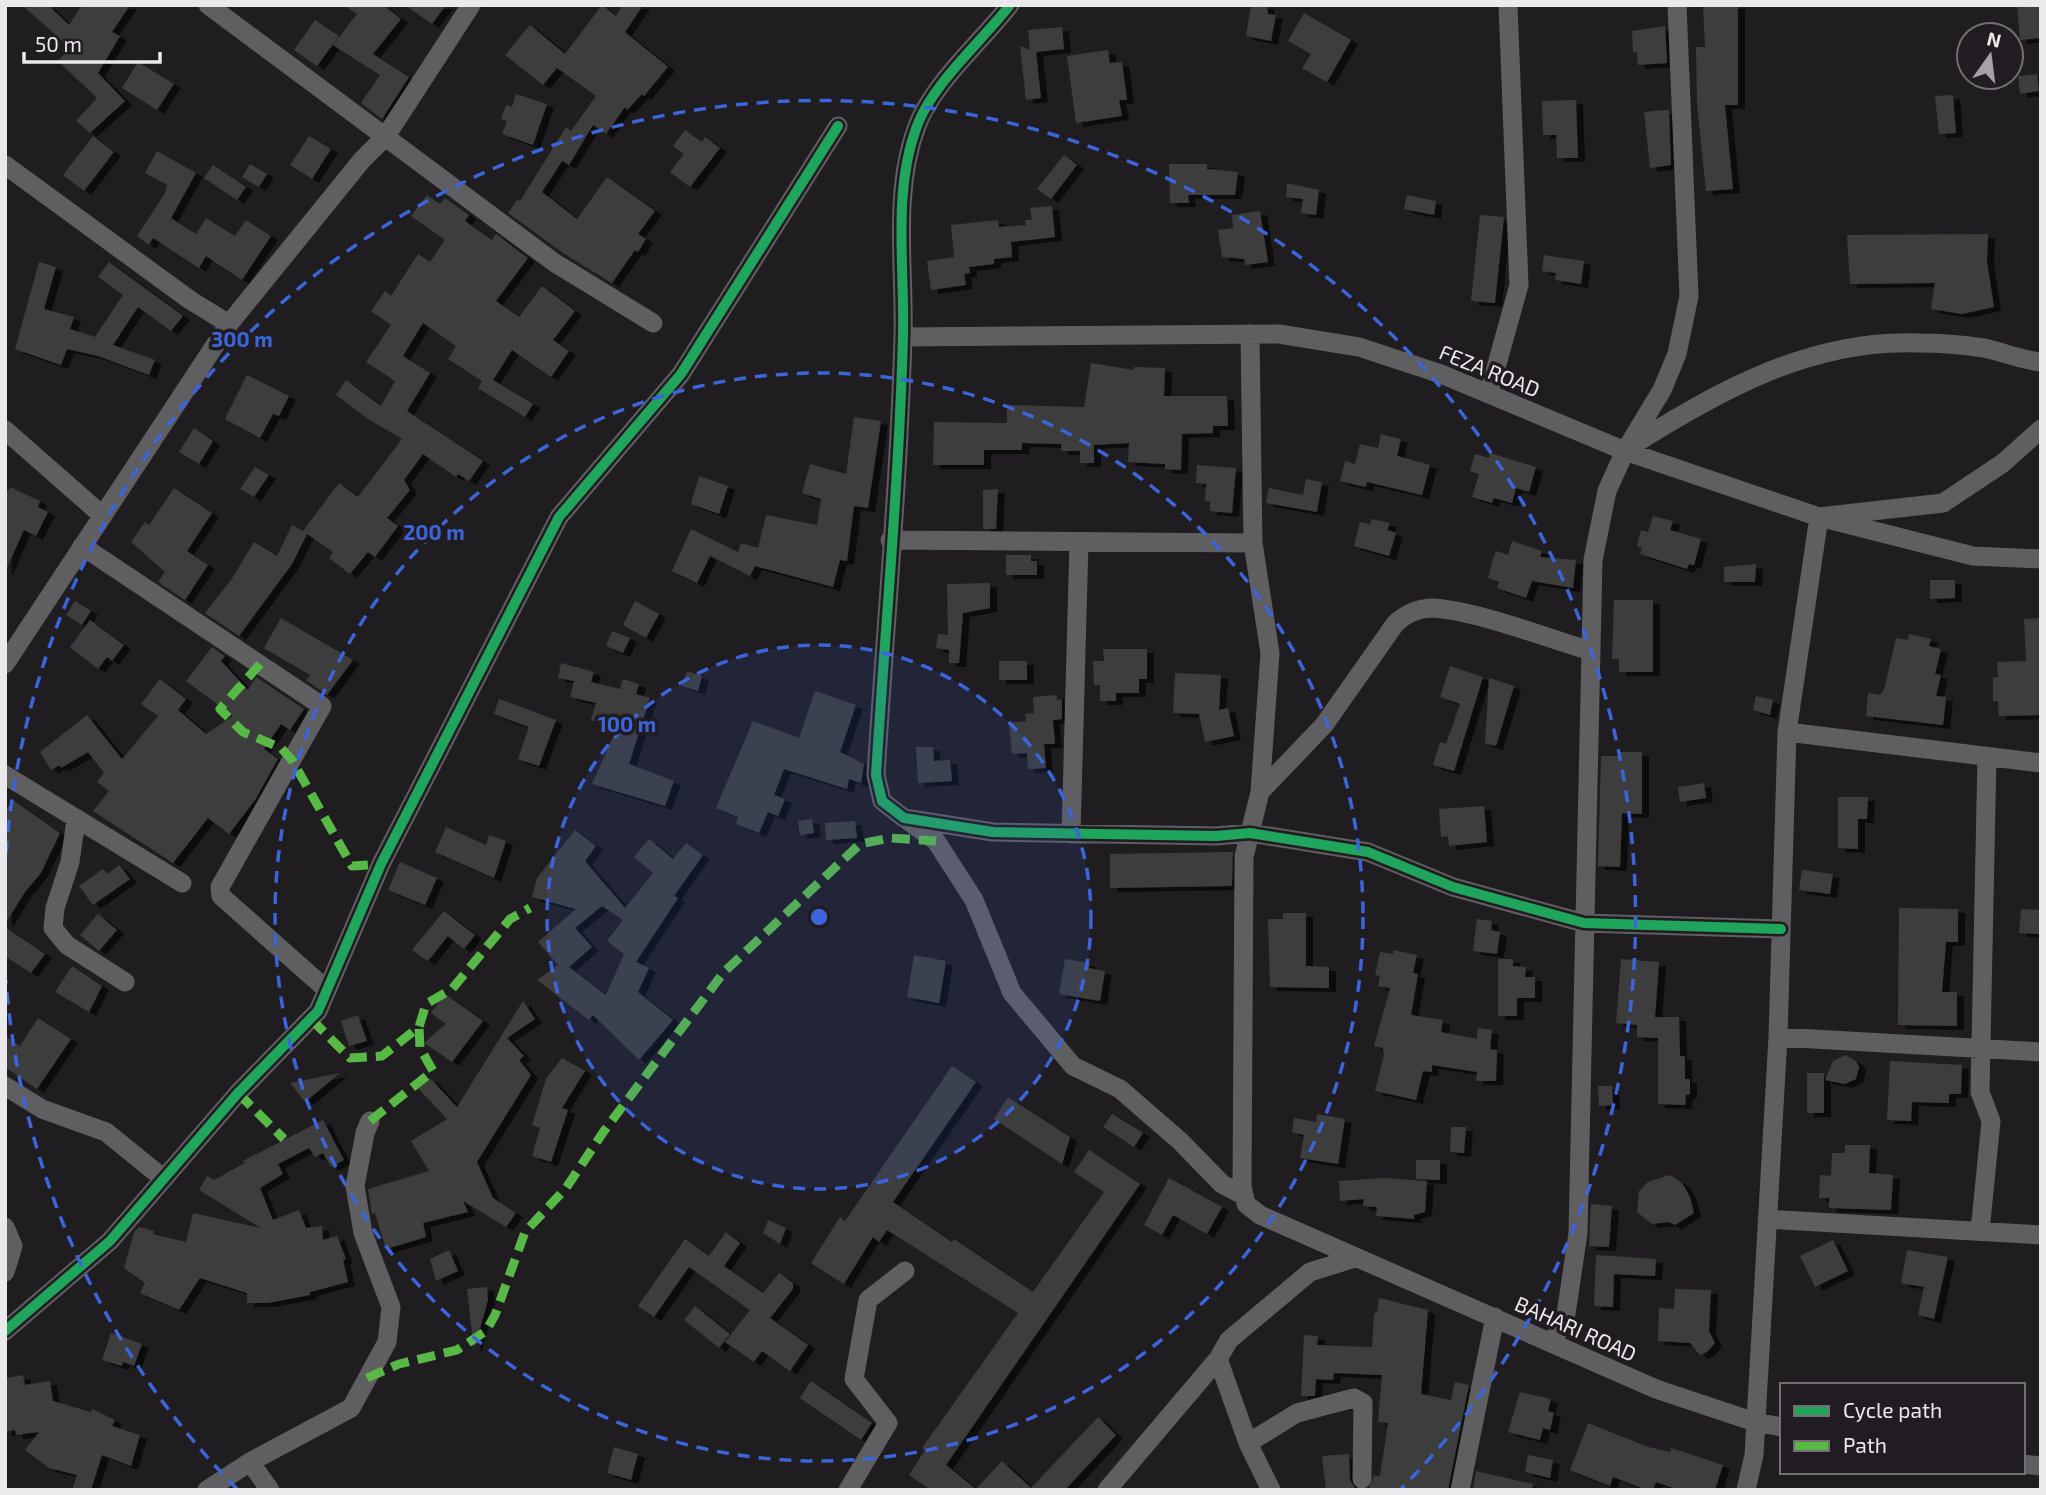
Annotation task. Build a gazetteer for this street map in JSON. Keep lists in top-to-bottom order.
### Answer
{
  "streets": {
    "street": ["FEZA ROAD", "BAHARI ROAD"]
  },
  "crossings": [
    ["FEZA ROAD", "BAHARI ROAD"]
  ],
  "legend": ["Cycle path", "Path"],
  "scale_bar": "50 m",
  "north": "top",
  "rings": ["300 m", "200 m", "100 m"]
}
